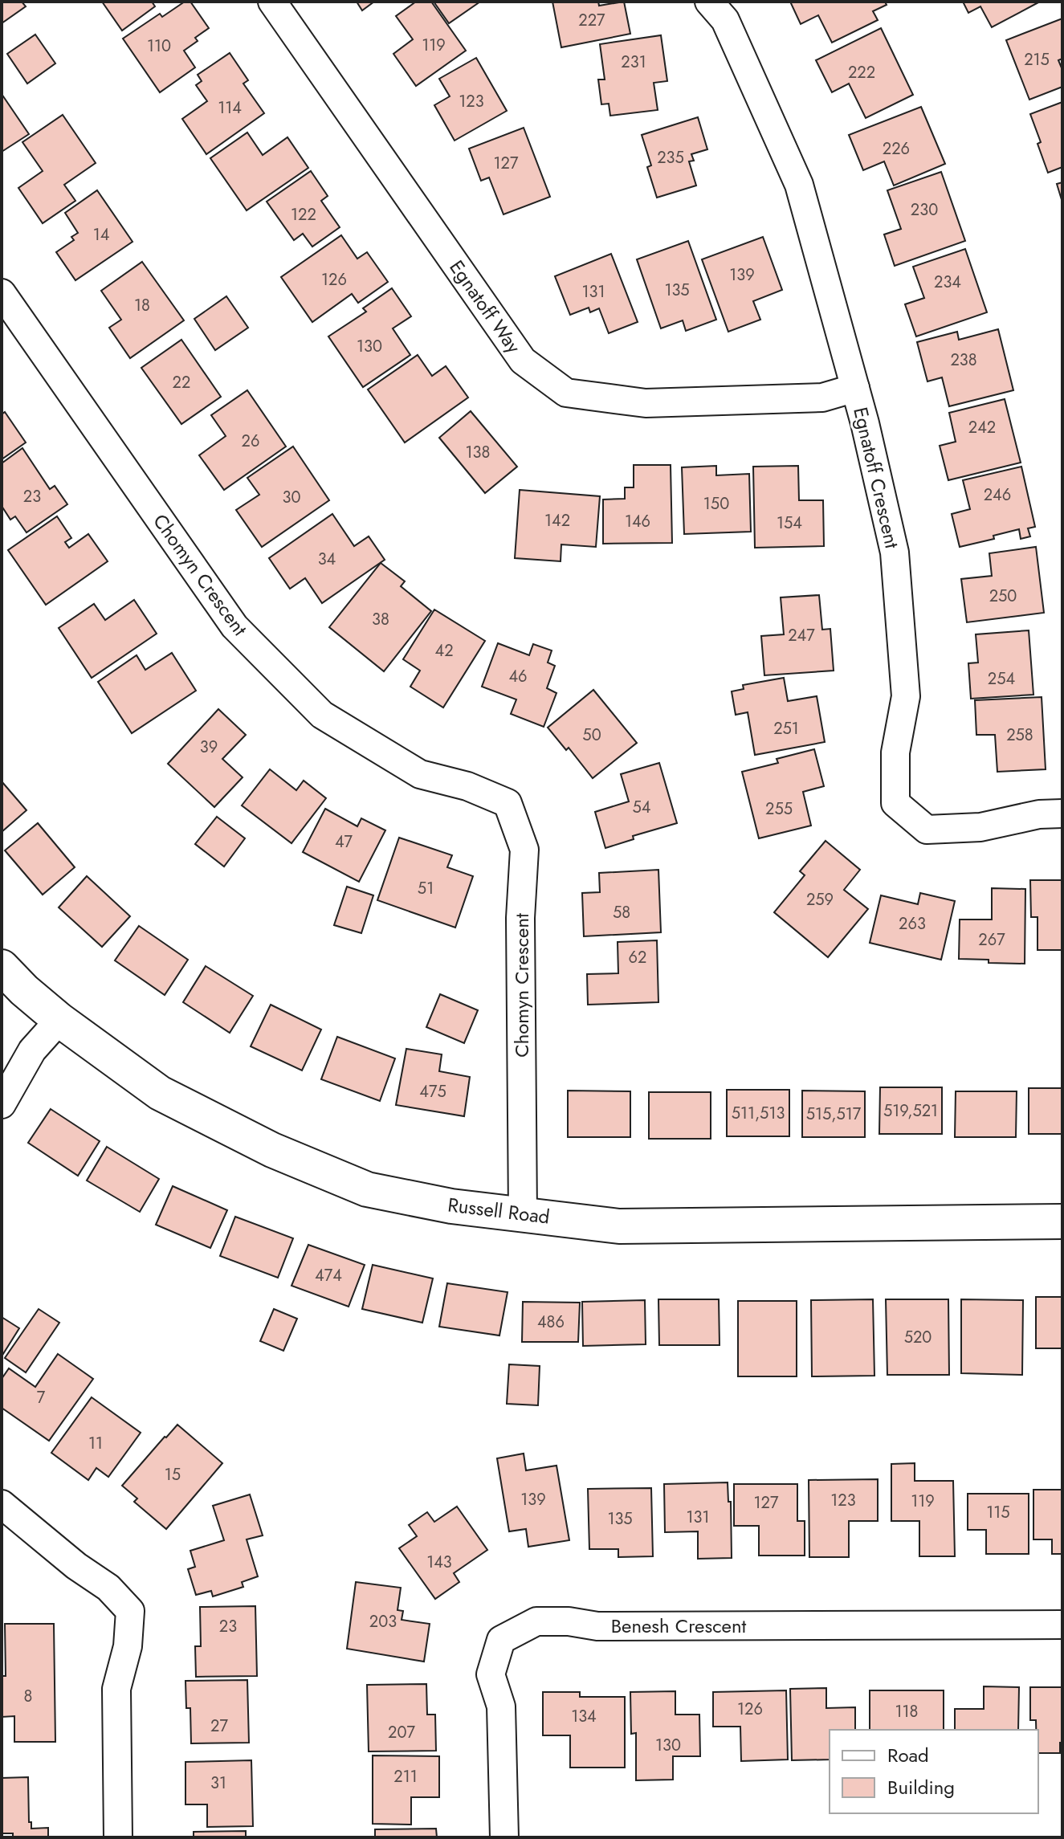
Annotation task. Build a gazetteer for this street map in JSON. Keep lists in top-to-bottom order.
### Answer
{
  "streets": {
    "street": [
      "Egnatoff Way",
      "Egnatoff Crescent",
      "Chomyn Crescent",
      "Russell Road",
      "Benesh Crescent"
    ]
  },
  "crossings": [
    ["Egnatoff Way", "Egnatoff Crescent"],
    ["Chomyn Crescent", "Russell Road"]
  ],
  "house_numbers": [
    "227",
    "119",
    "110",
    "215",
    "231",
    "222",
    "123",
    "114",
    "226",
    "235",
    "127",
    "230",
    "122",
    "14",
    "139",
    "126",
    "234",
    "135",
    "131",
    "18",
    "130",
    "238",
    "22",
    "242",
    "26",
    "138",
    "246",
    "23",
    "30",
    "150",
    "142",
    "146",
    "154",
    "34",
    "250",
    "38",
    "247",
    "42",
    "46",
    "254",
    "251",
    "50",
    "258",
    "39",
    "54",
    "255",
    "47",
    "51",
    "259",
    "58",
    "263",
    "267",
    "62",
    "475",
    "519,521",
    "511,513",
    "515,517",
    "474",
    "486",
    "520",
    "7",
    "11",
    "15",
    "139",
    "123",
    "119",
    "127",
    "115",
    "131",
    "135",
    "143",
    "203",
    "23",
    "8",
    "126",
    "118",
    "134",
    "27",
    "207",
    "130",
    "211",
    "31"
  ],
  "legend": ["Road", "Building"]
}
